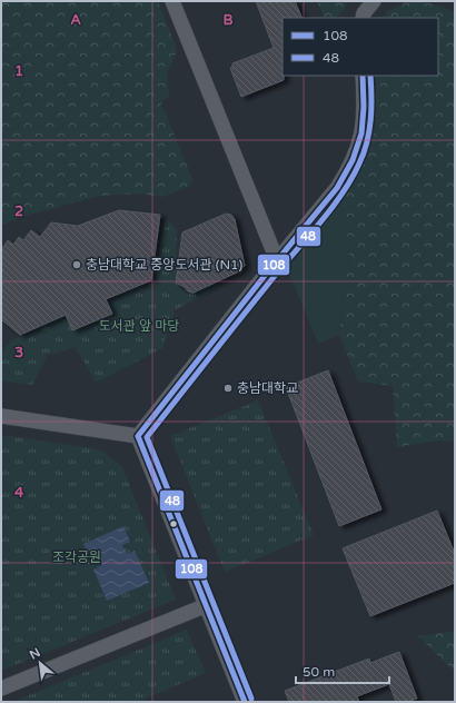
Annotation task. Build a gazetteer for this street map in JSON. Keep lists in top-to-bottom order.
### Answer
{
  "parks": ["도서관 앞 마당", "조각공원"],
  "places": ["충남대학교 중앙도서관 (N1)", "충남대학교"],
  "lines": ["transit line 108", "transit line 48"],
  "legend": ["108", "48"],
  "scale_bar": "50 m",
  "north": "top left",
  "grid": {
    "columns": ["A", "B"],
    "rows": [
      "1",
      "2",
      "3",
      "4"
    ]
  }
}
